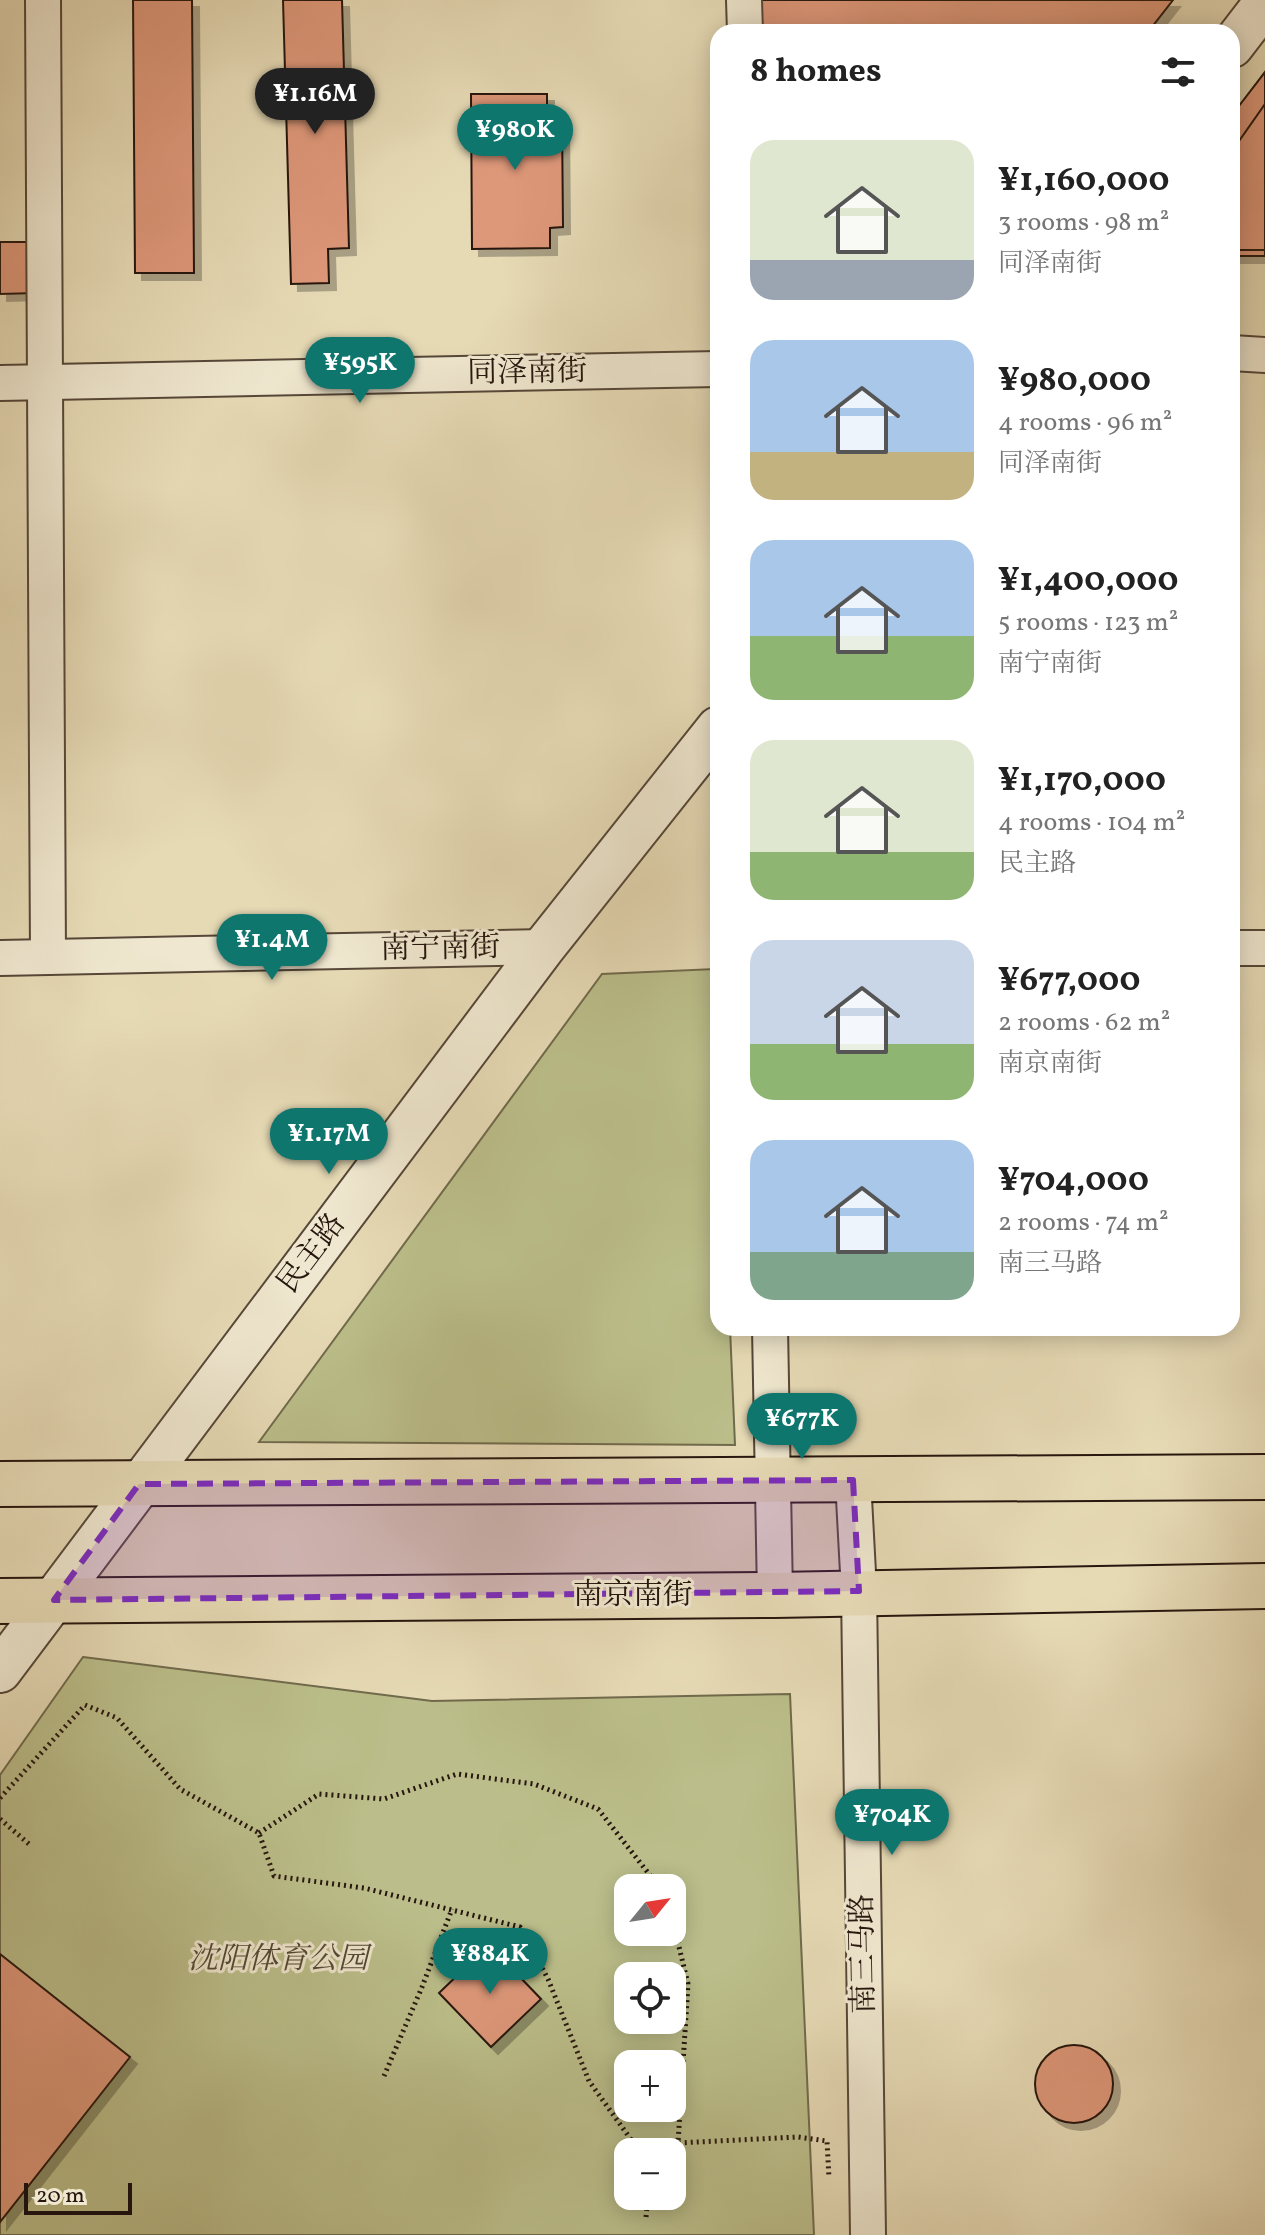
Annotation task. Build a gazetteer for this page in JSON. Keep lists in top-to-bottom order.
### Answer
{
  "streets": {
    "main road": ["南京南街"],
    "street": [
      "同泽南街",
      "南宁南街",
      "民主路",
      "南三马路"
    ]
  },
  "crossings": [
    ["南宁南街", "民主路"],
    ["民主路", "南京南街"],
    ["南京南街", "南三马路"]
  ],
  "parks": ["沈阳体育公园"],
  "scale_bar": "20 m",
  "north": "top right",
  "page": {
    "heading": "8 homes",
    "price": [
      "¥1.16M",
      "¥980K",
      "¥595K",
      "¥1.4M",
      "¥1.17M",
      "¥677K",
      "¥704K",
      "¥884K"
    ],
    "list": [
      {
        "name": "¥1,160,000",
        "note": "3 rooms · 98 m² · 同泽南街"
      },
      {
        "name": "¥980,000",
        "note": "4 rooms · 96 m² · 同泽南街"
      },
      {
        "name": "¥1,400,000",
        "note": "5 rooms · 123 m² · 南宁南街"
      },
      {
        "name": "¥1,170,000",
        "note": "4 rooms · 104 m² · 民主路"
      },
      {
        "name": "¥677,000",
        "note": "2 rooms · 62 m² · 南京南街"
      },
      {
        "name": "¥704,000",
        "note": "2 rooms · 74 m² · 南三马路"
      }
    ],
    "map_buttons": ["+", "−"],
    "scale": "20 m"
  }
}
